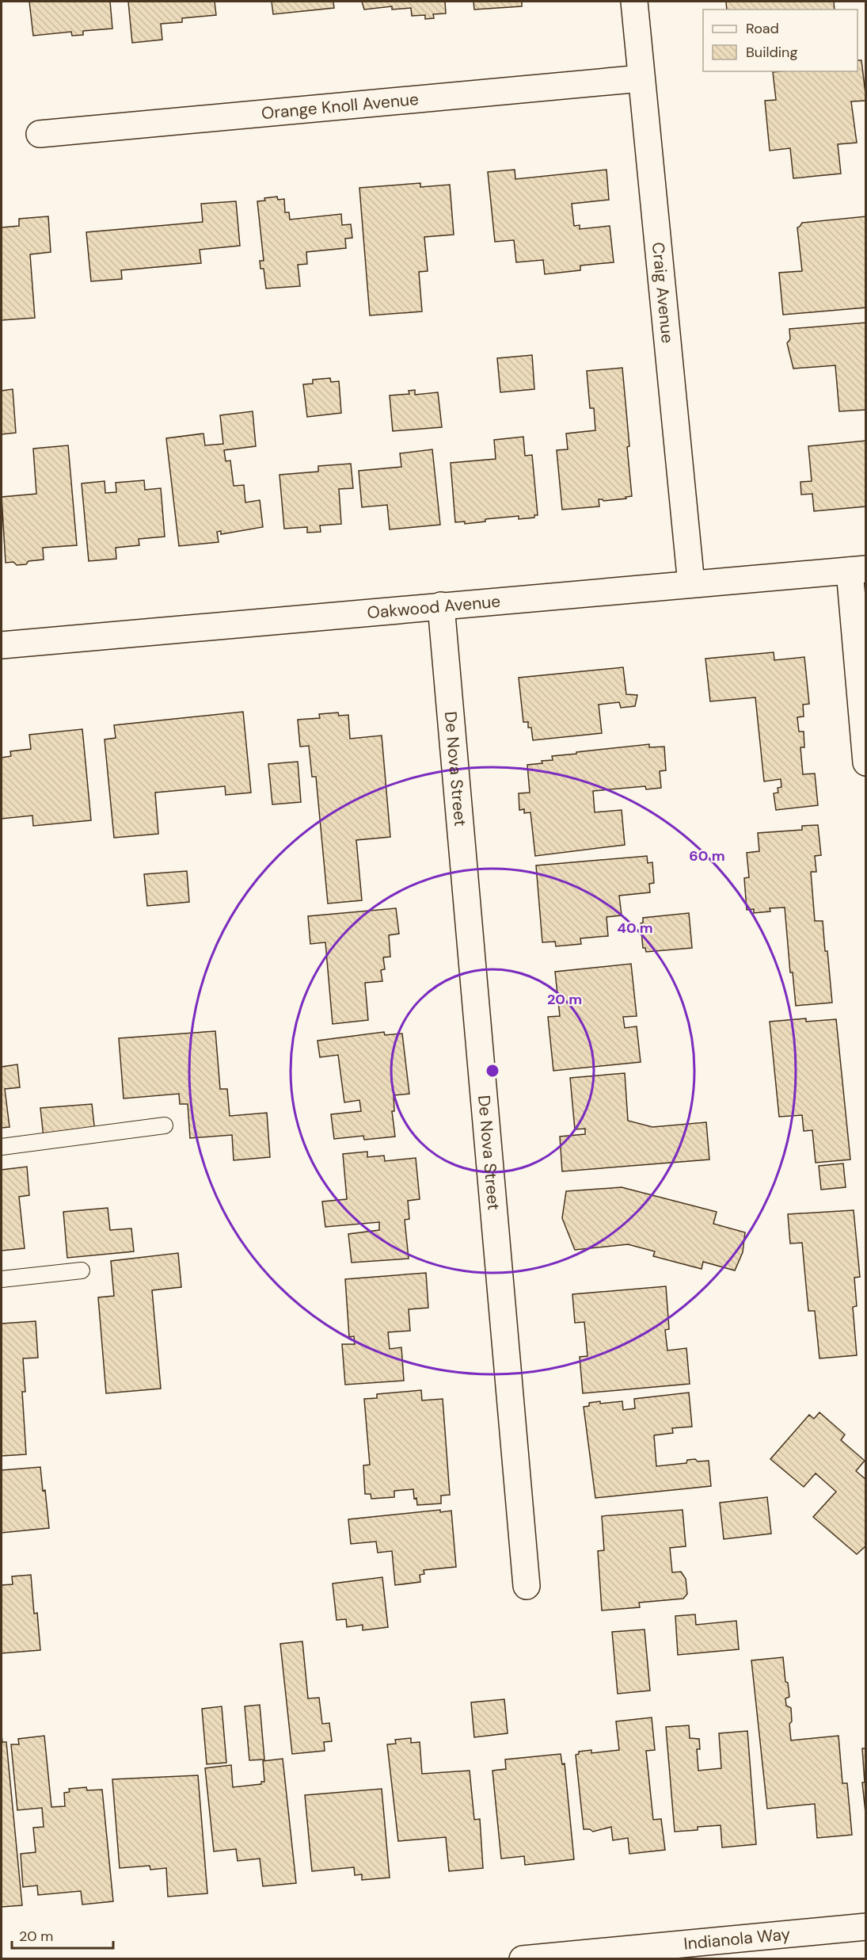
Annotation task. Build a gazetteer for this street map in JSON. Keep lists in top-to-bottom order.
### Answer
{
  "streets": {
    "street": [
      "Orange Knoll Avenue",
      "Craig Avenue",
      "Oakwood Avenue",
      "De Nova Street",
      "Indianola Way"
    ]
  },
  "crossings": [
    ["Orange Knoll Avenue", "Craig Avenue"],
    ["Craig Avenue", "Oakwood Avenue"],
    ["Oakwood Avenue", "De Nova Street"]
  ],
  "legend": ["Road", "Building"],
  "scale_bar": "20 m",
  "rings": ["60 m", "40 m", "20 m"]
}
